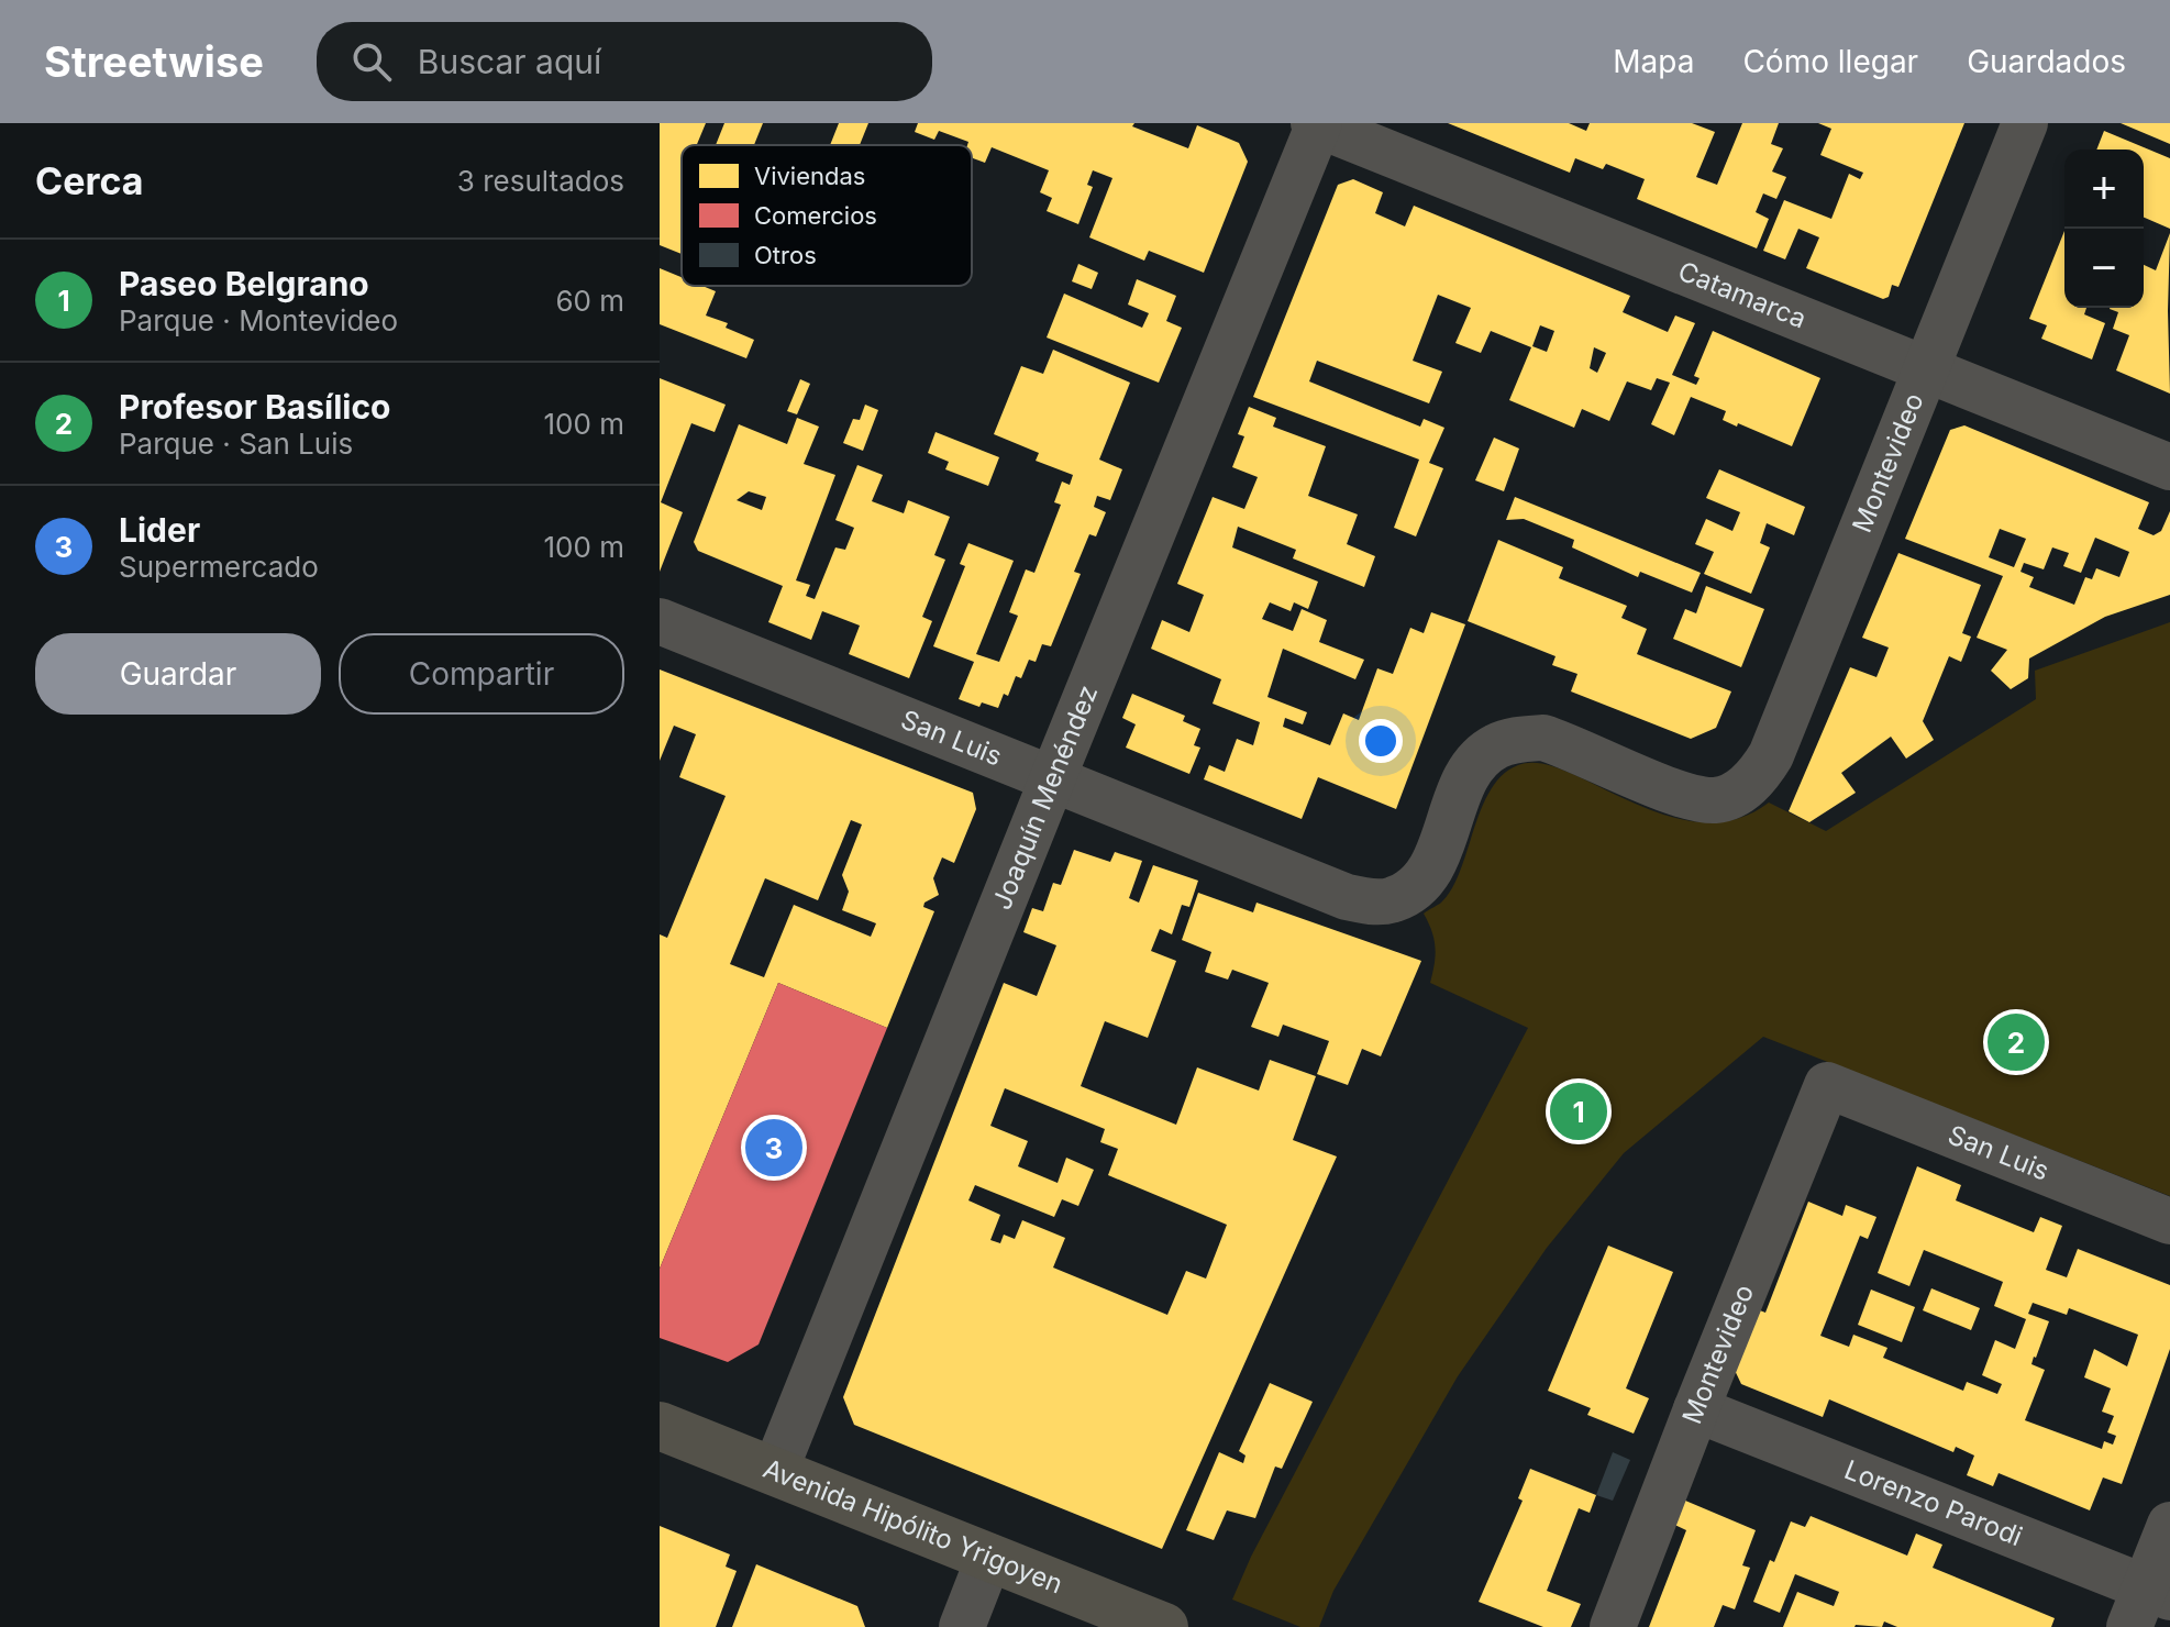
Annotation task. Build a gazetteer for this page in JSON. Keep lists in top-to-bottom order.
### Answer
{
  "streets": {
    "main road": ["Avenida Hipólito Yrigoyen"],
    "street": [
      "Catamarca",
      "Montevideo",
      "San Luis",
      "Joaquín Menéndez",
      "Lorenzo Parodi"
    ]
  },
  "crossings": [
    ["Catamarca", "Montevideo"],
    ["Catamarca", "Joaquín Menéndez"],
    ["Montevideo", "San Luis"],
    ["Montevideo", "Lorenzo Parodi"],
    ["San Luis", "Joaquín Menéndez"],
    ["Joaquín Menéndez", "Avenida Hipólito Yrigoyen"]
  ],
  "legend": ["Viviendas", "Comercios", "Otros"],
  "page": {
    "header": "Streetwise",
    "search": "Buscar aquí",
    "nav": ["Mapa", "Cómo llegar", "Guardados"],
    "heading": ["Cerca", "3 resultados"],
    "map_buttons": ["+", "−"],
    "list": [
      {
        "mark": "1",
        "name": "Paseo Belgrano",
        "note": "Parque · Montevideo",
        "value": "60 m"
      },
      {
        "mark": "2",
        "name": "Profesor Basílico",
        "note": "Parque · San Luis",
        "value": "100 m"
      },
      {
        "mark": "3",
        "name": "Lider",
        "note": "Supermercado",
        "value": "100 m"
      }
    ],
    "buttons": ["Guardar", "Compartir"],
    "pins": ["2", "1", "3"]
  }
}
